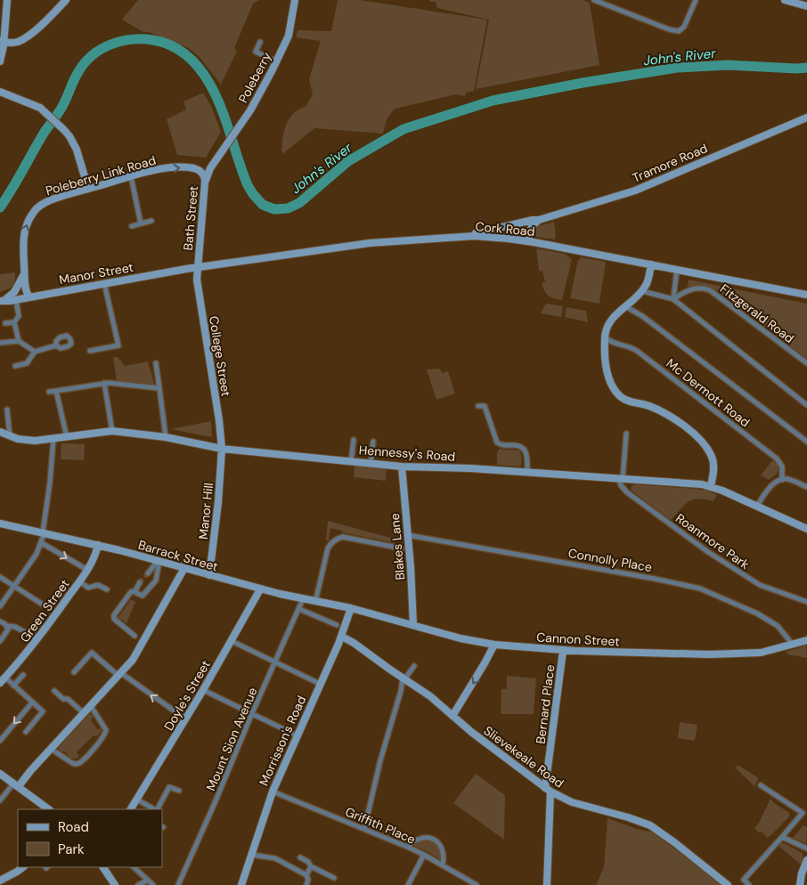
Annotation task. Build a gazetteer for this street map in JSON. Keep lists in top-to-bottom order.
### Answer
{
  "streets": {
    "street": [
      "Poleberry",
      "Tramore Road",
      "Poleberry Link Road",
      "Bath Street",
      "Cork Road",
      "Manor Street",
      "Fitzgerald Road",
      "College Street",
      "Mc Dermott Road",
      "Hennessy's Road",
      "Manor Hill",
      "Roanmore Park",
      "Blakes Lane",
      "Barrack Street",
      "Connolly Place",
      "Green Street",
      "Cannon Street",
      "Doyle's Street",
      "Bernard Place",
      "Mount Sion Avenue",
      "Morrisson's Road",
      "Slievekeale Road",
      "Griffith Place"
    ]
  },
  "crossings": [
    ["Poleberry", "Poleberry Link Road"],
    ["Poleberry", "Bath Street"],
    ["Tramore Road", "Cork Road"],
    ["Poleberry Link Road", "Manor Street"],
    ["Bath Street", "Cork Road"],
    ["Bath Street", "Manor Street"],
    ["Bath Street", "College Street"],
    ["Cork Road", "Manor Street"],
    ["Cork Road", "College Street"],
    ["Manor Street", "College Street"],
    ["College Street", "Hennessy's Road"],
    ["College Street", "Manor Hill"],
    ["Hennessy's Road", "Manor Hill"],
    ["Hennessy's Road", "Roanmore Park"],
    ["Hennessy's Road", "Blakes Lane"],
    ["Manor Hill", "Barrack Street"],
    ["Blakes Lane", "Connolly Place"],
    ["Blakes Lane", "Cannon Street"],
    ["Barrack Street", "Green Street"],
    ["Barrack Street", "Cannon Street"],
    ["Barrack Street", "Doyle's Street"],
    ["Barrack Street", "Mount Sion Avenue"],
    ["Barrack Street", "Morrisson's Road"],
    ["Connolly Place", "Cannon Street"],
    ["Cannon Street", "Bernard Place"],
    ["Cannon Street", "Morrisson's Road"],
    ["Bernard Place", "Slievekeale Road"],
    ["Morrisson's Road", "Slievekeale Road"],
    ["Morrisson's Road", "Griffith Place"]
  ],
  "one_way": ["Poleberry Link Road"],
  "water": ["John's River"],
  "legend": ["Road", "Park"]
}
